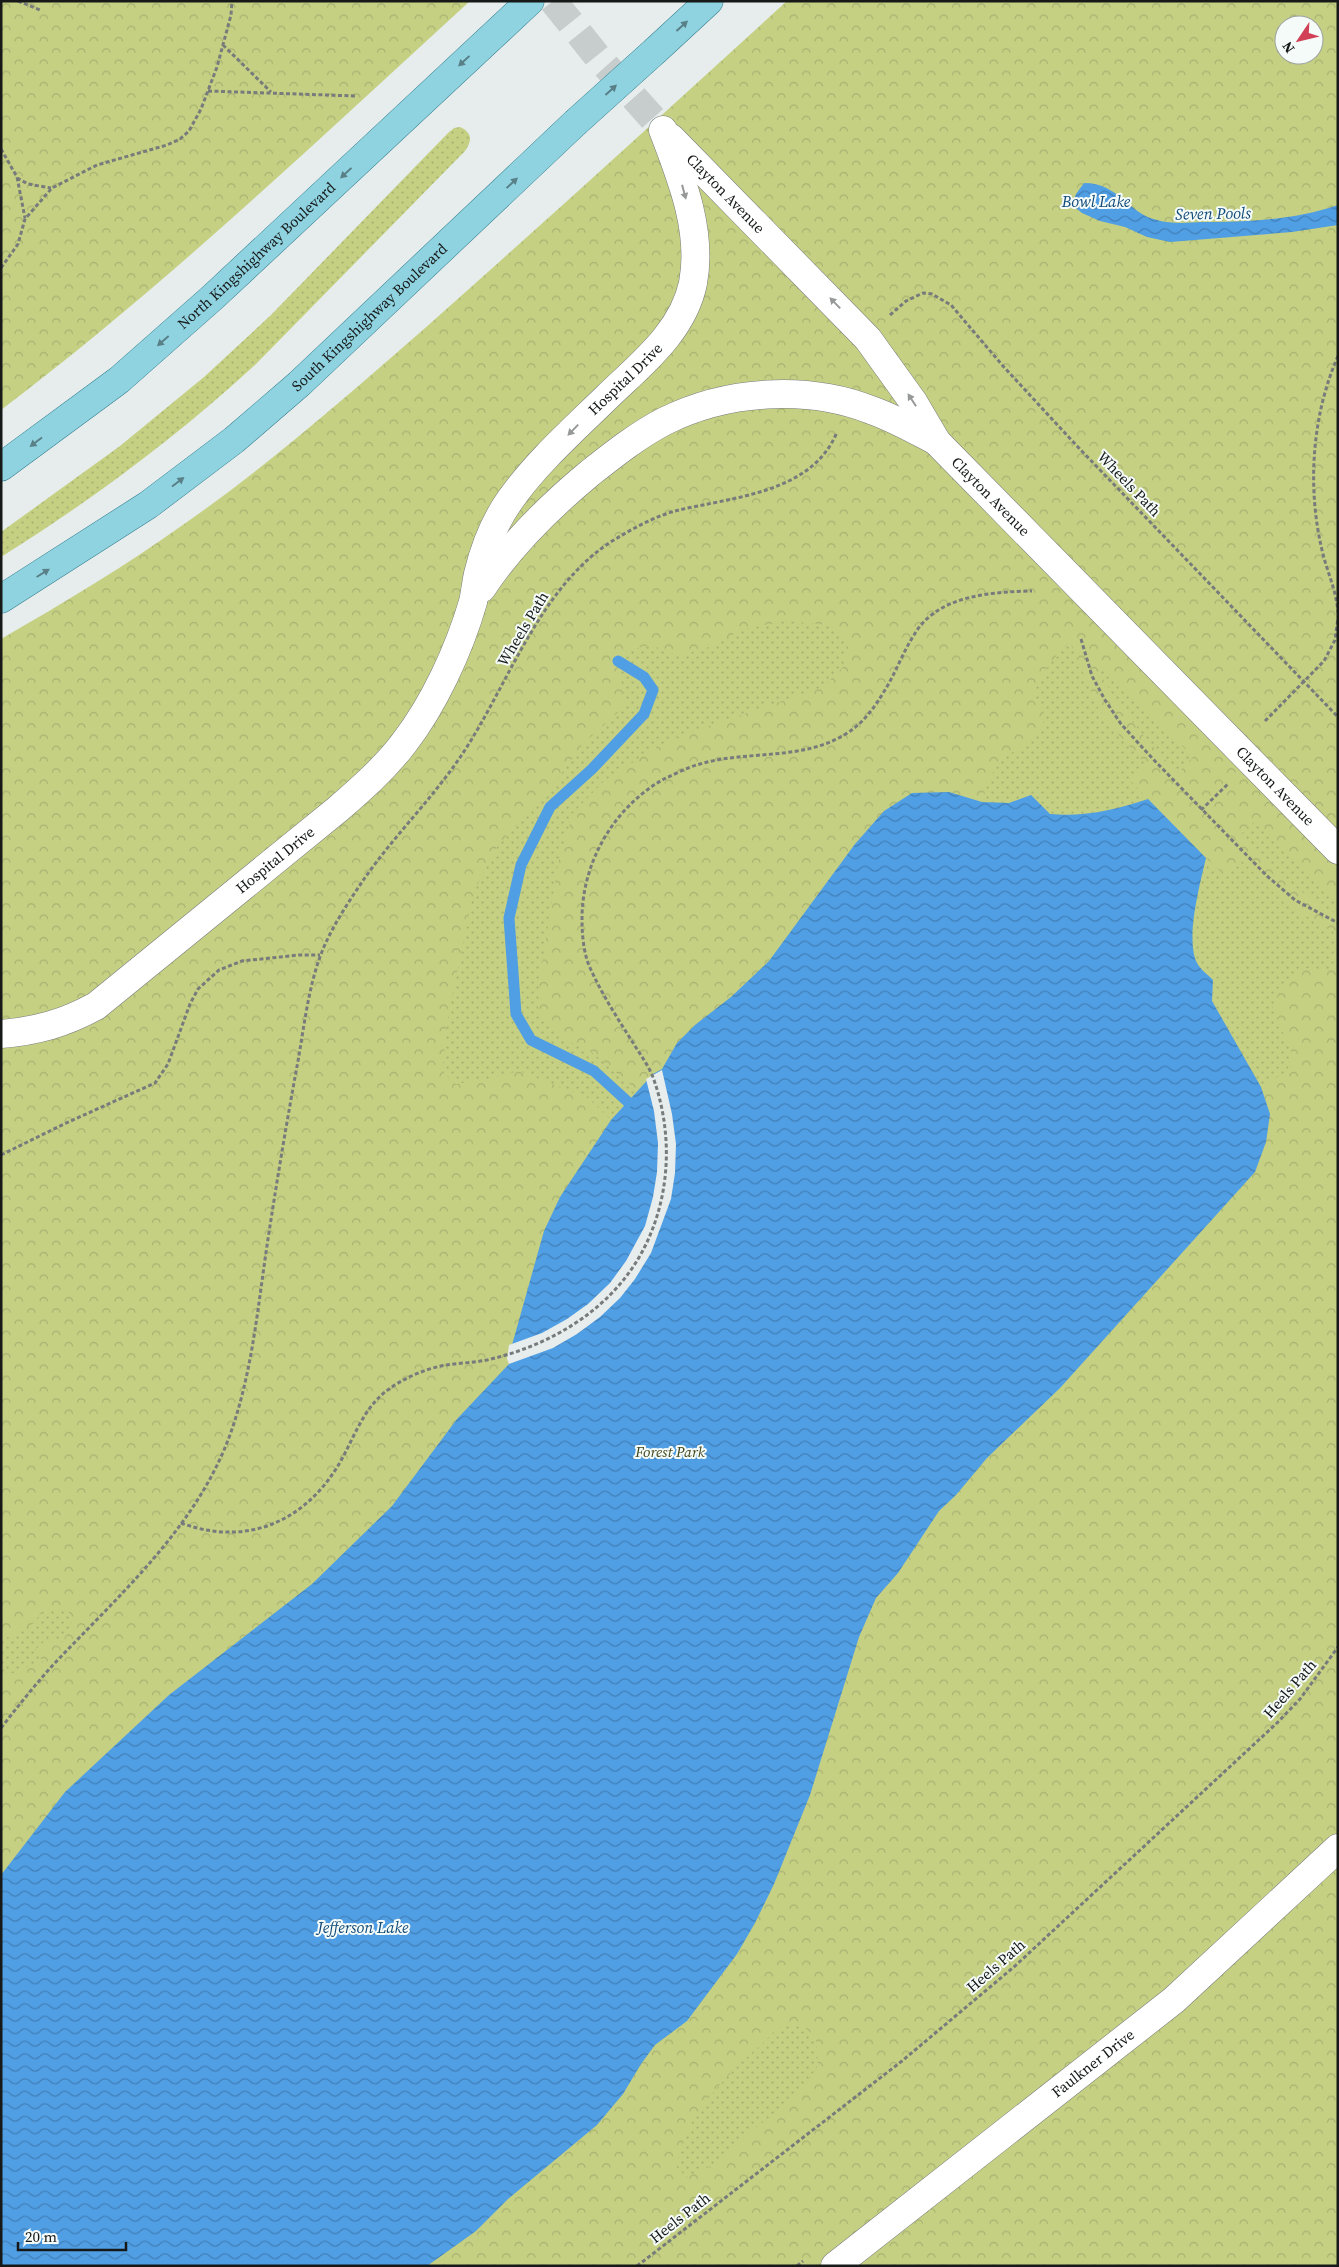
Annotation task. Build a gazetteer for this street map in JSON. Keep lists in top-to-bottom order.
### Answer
{
  "streets": {
    "main road": ["North Kingshighway Boulevard", "South Kingshighway Boulevard"],
    "street": ["Clayton Avenue", "Hospital Drive", "Faulkner Drive"],
    "path": ["Wheels Path", "Heels Path"]
  },
  "crossings": [
    ["Clayton Avenue", "Hospital Drive"]
  ],
  "one_way": ["Clayton Avenue", "North Kingshighway Boulevard", "South Kingshighway Boulevard"],
  "water": ["Bowl Lake", "Seven Pools", "Jefferson Lake"],
  "parks": ["Forest Park"],
  "scale_bar": "20 m",
  "north": "bottom left"
}
